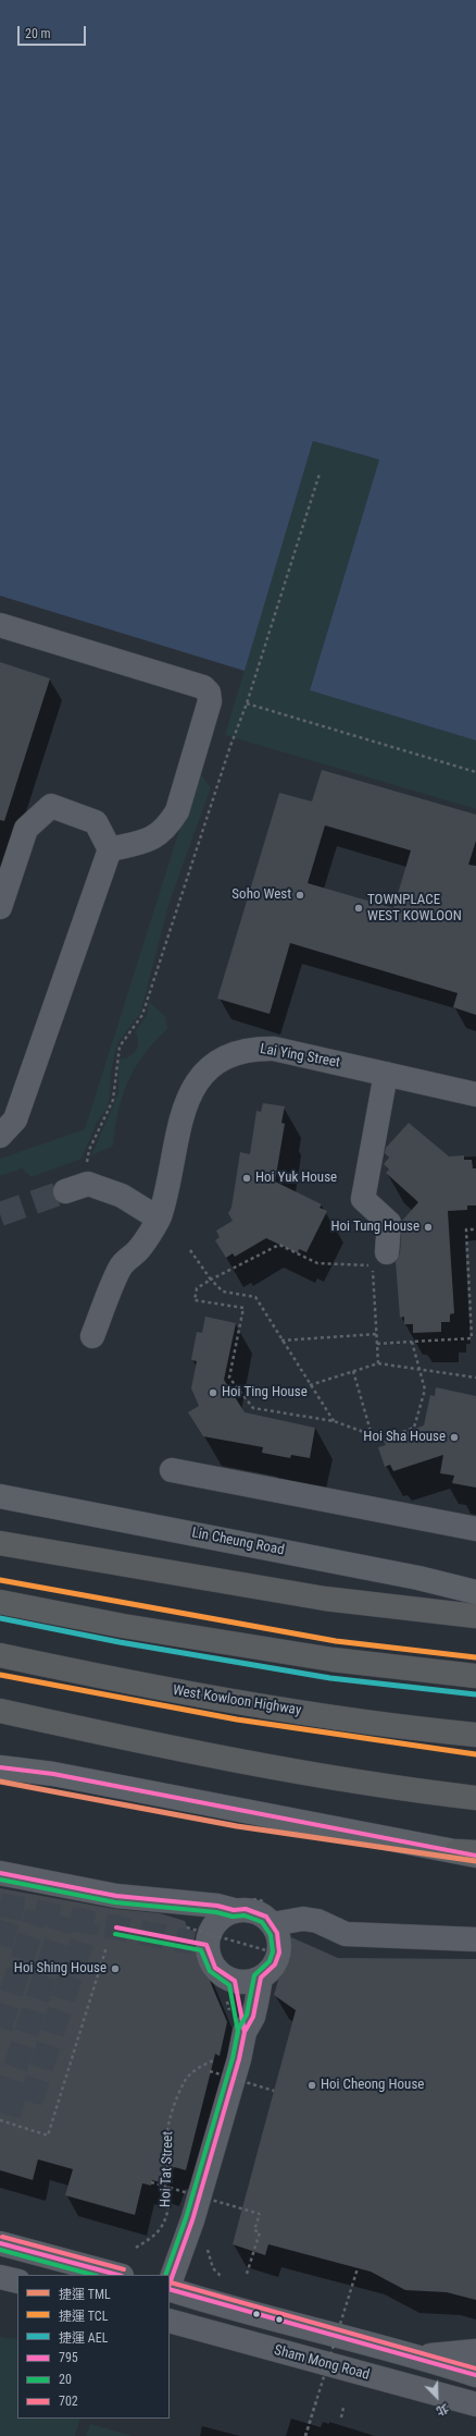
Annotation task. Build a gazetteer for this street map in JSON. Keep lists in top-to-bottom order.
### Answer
{
  "streets": {
    "highway": ["West Kowloon Highway"],
    "main road": ["Lin Cheung Road"],
    "street": ["Lai Ying Street", "Hoi Tat Street", "Sham Mong Road"]
  },
  "places": [
    "Soho West",
    "TOWNPLACE WEST KOWLOON",
    "Hoi Yuk House",
    "Hoi Tung House",
    "Hoi Ting House",
    "Hoi Sha House",
    "Hoi Shing House",
    "Hoi Cheong House"
  ],
  "lines": [
    "metro line TCL",
    "metro line AEL",
    "transit line 795",
    "metro line TML",
    "transit line 20",
    "transit line 702"
  ],
  "legend": [
    "捷運 TML",
    "捷運 TCL",
    "捷運 AEL",
    "795",
    "20",
    "702"
  ],
  "scale_bar": "20 m",
  "north": "bottom right"
}
